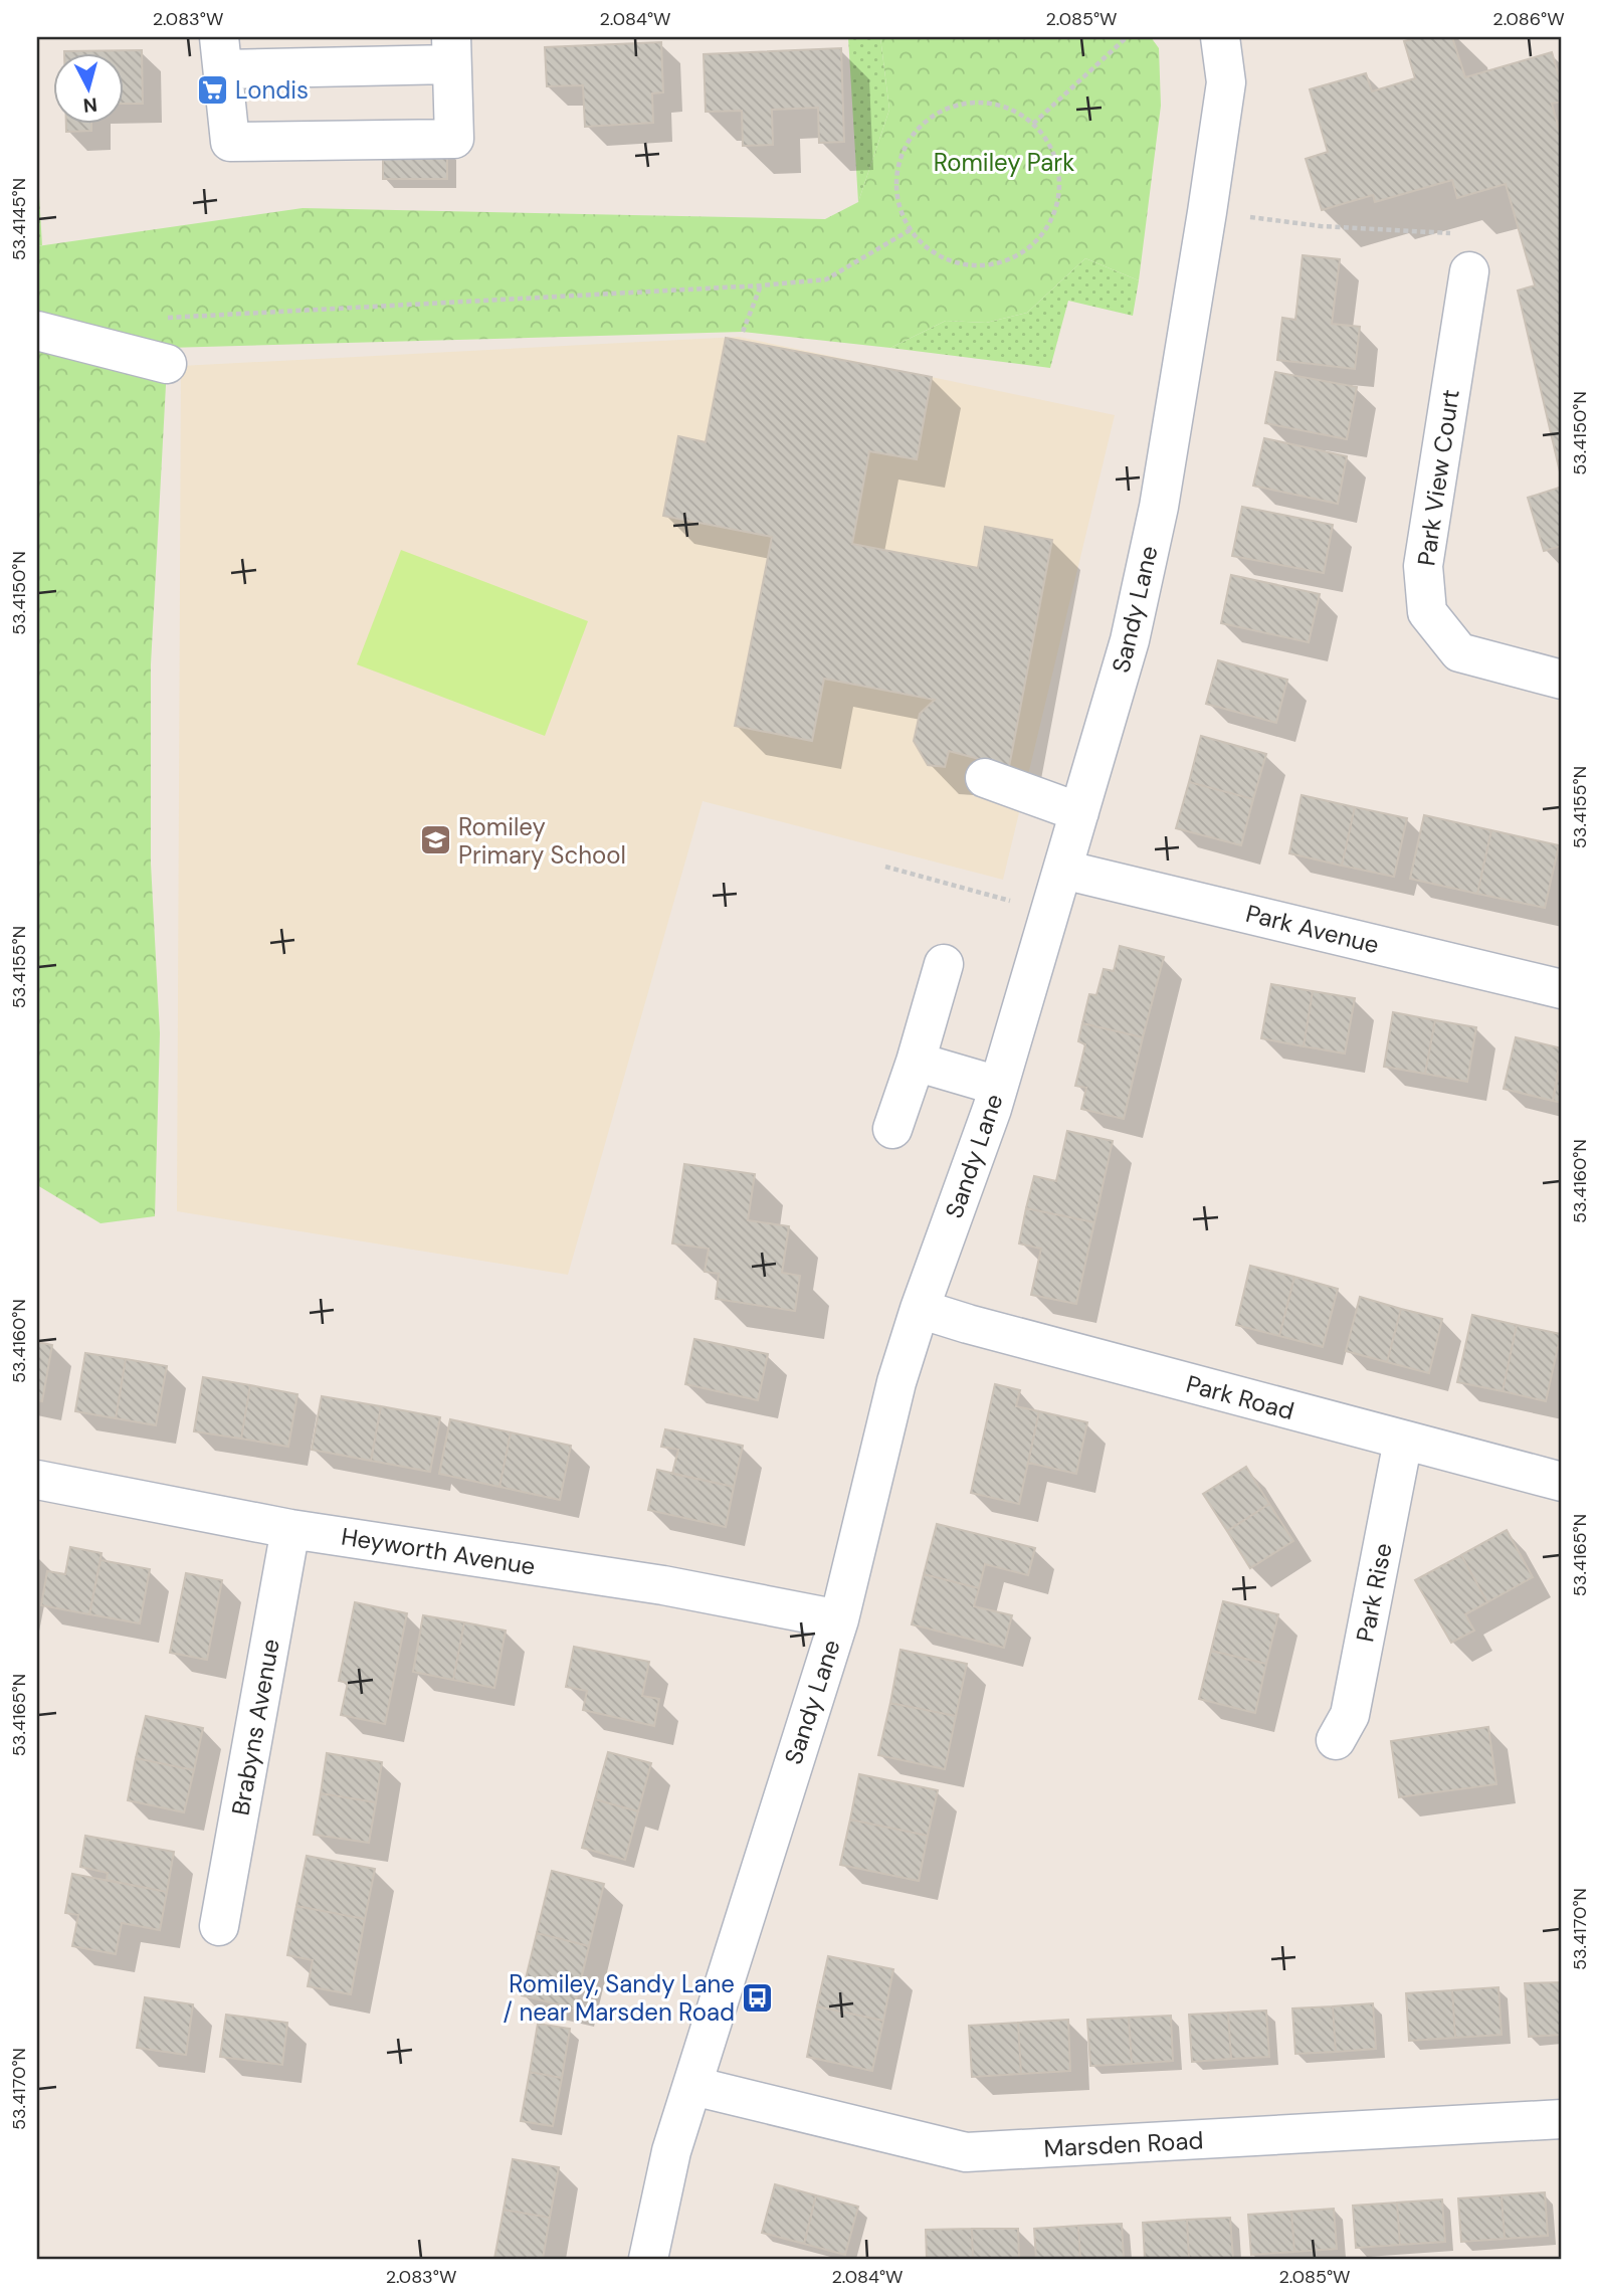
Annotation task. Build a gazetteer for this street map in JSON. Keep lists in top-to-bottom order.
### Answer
{
  "streets": {
    "street": [
      "Park View Court",
      "Sandy Lane",
      "Park Avenue",
      "Park Road",
      "Heyworth Avenue",
      "Park Rise",
      "Brabyns Avenue",
      "Marsden Road"
    ]
  },
  "crossings": [
    ["Sandy Lane", "Park Avenue"],
    ["Sandy Lane", "Park Road"],
    ["Sandy Lane", "Heyworth Avenue"],
    ["Sandy Lane", "Marsden Road"],
    ["Park Road", "Park Rise"],
    ["Heyworth Avenue", "Brabyns Avenue"]
  ],
  "parks": ["Romiley Park"],
  "places": {
    "supermarket": ["Londis"],
    "school or university": ["Romiley Primary School"],
    "bus stop": ["Romiley, Sandy Lane / near Marsden Road"]
  },
  "north": "bottom",
  "coordinates": [
    "2.083°W",
    "2.084°W",
    "2.085°W",
    "2.086°W",
    "53.4145°N",
    "53.4150°N",
    "53.4155°N",
    "53.4160°N",
    "53.4165°N",
    "53.4170°N"
  ]
}
